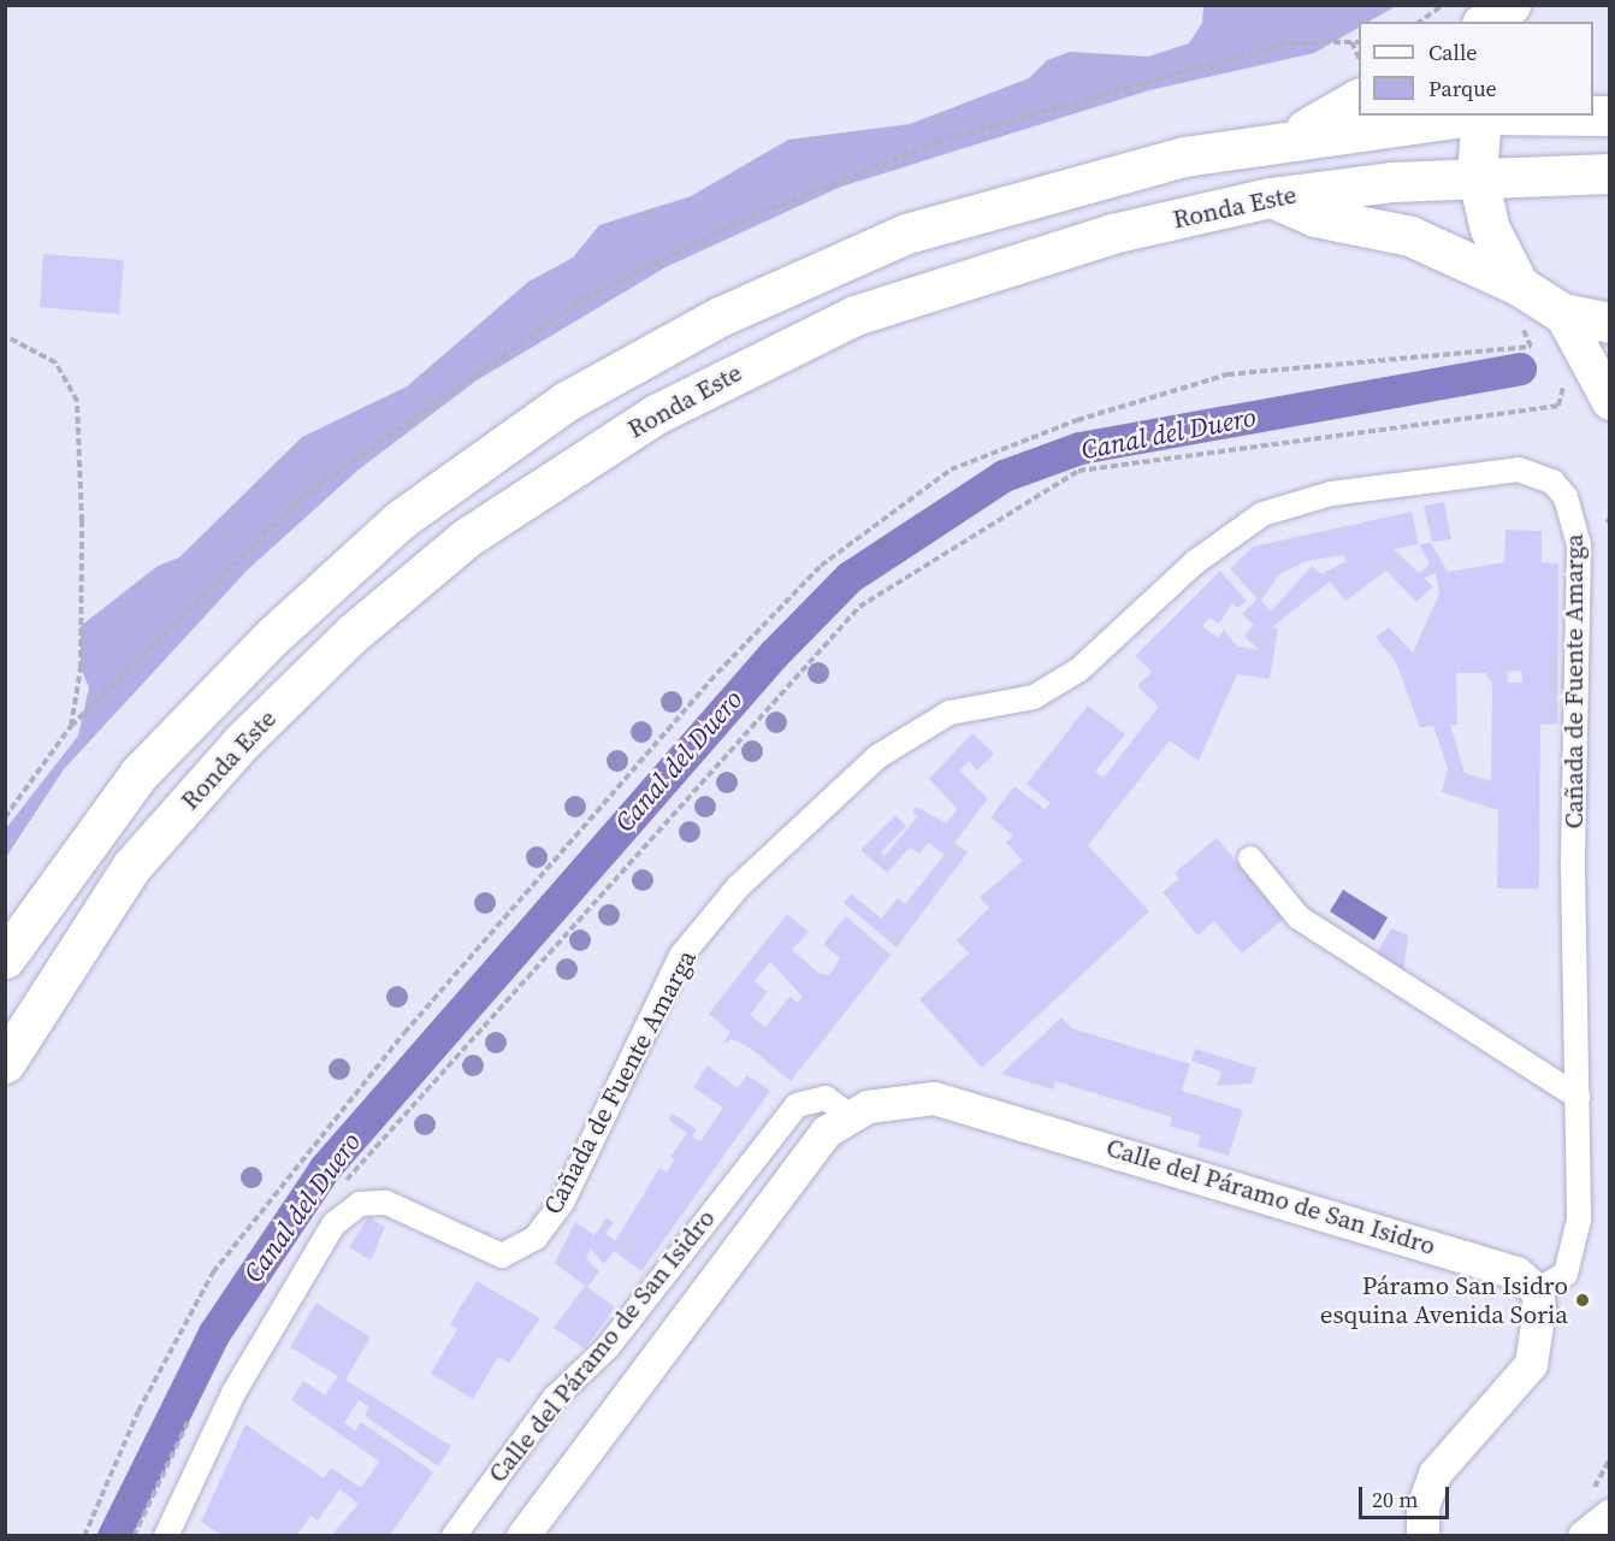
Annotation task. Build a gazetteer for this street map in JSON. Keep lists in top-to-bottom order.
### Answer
{
  "streets": {
    "highway": ["Ronda Este"],
    "street": ["Cañada de Fuente Amarga", "Calle del Páramo de San Isidro"]
  },
  "crossings": [
    ["Cañada de Fuente Amarga", "Calle del Páramo de San Isidro"]
  ],
  "water": ["Canal del Duero"],
  "places": ["Páramo San Isidro esquina Avenida Soria"],
  "legend": ["Calle", "Parque"],
  "scale_bar": "20 m"
}
